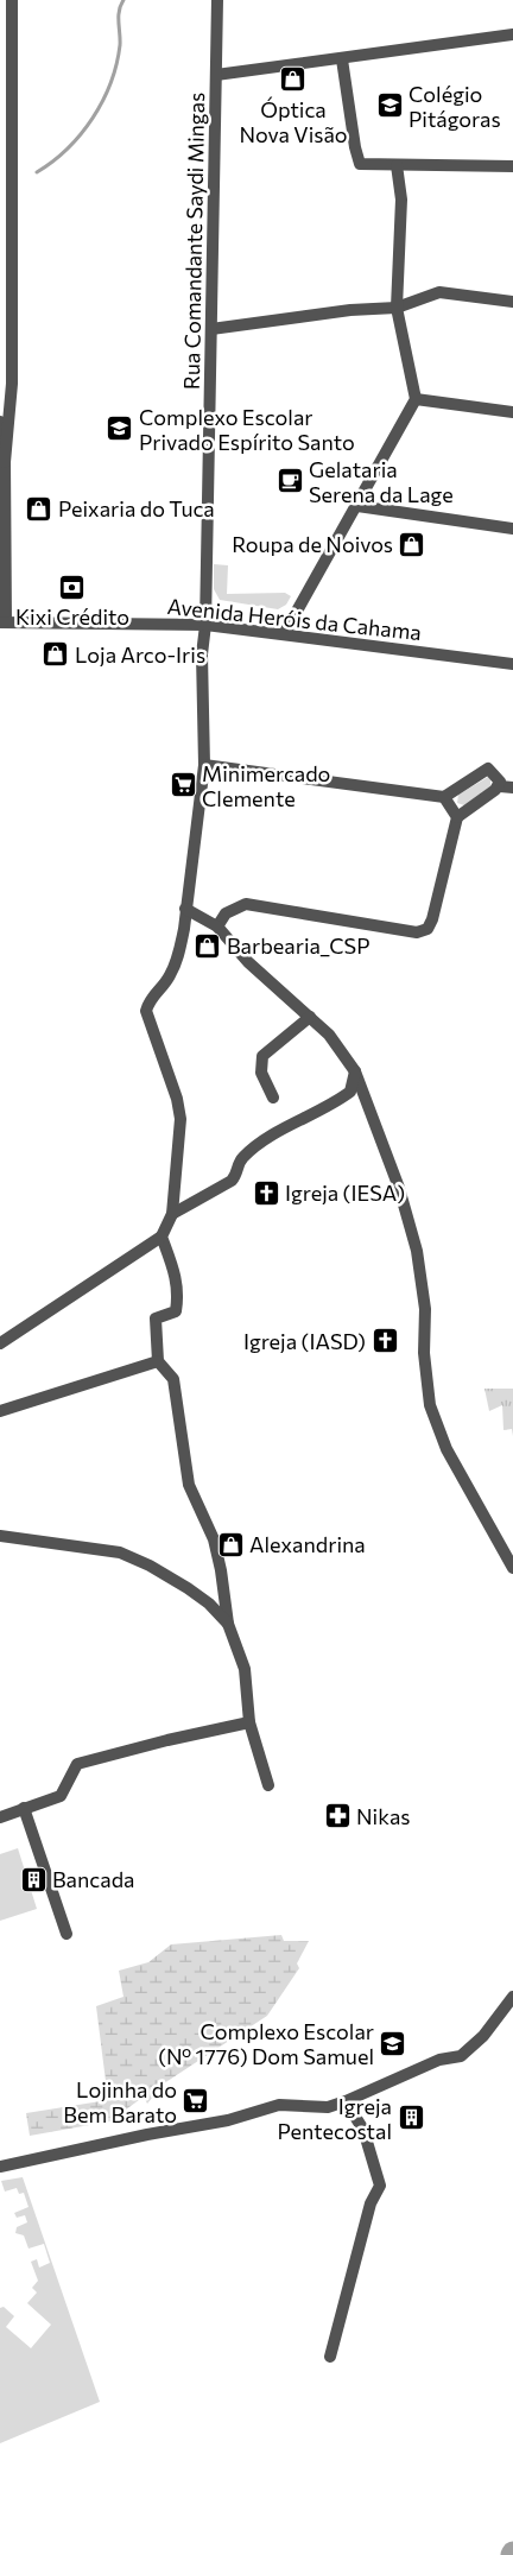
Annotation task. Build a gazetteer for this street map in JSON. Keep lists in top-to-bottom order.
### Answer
{
  "streets": {
    "street": ["Rua Comandante Saydi Mingas", "Avenida Heróis da Cahama"]
  },
  "crossings": [
    ["Rua Comandante Saydi Mingas", "Avenida Heróis da Cahama"]
  ],
  "places": {
    "shop": [
      "Óptica Nova Visão",
      "Peixaria do Tuca",
      "Roupa de Noivos",
      "Loja Arco-Iris",
      "Barbearia_CSP",
      "Alexandrina"
    ],
    "school or university": ["Colégio Pitágoras", "Complexo Escolar Privado Espírito Santo", "Complexo Escolar (Nº 1776) Dom Samuel"],
    "cafe": ["Gelataria Serena da Lage"],
    "bank": ["Kixi Crédito"],
    "supermarket": ["Minimercado Clemente", "Lojinha do Bem Barato"],
    "church": ["Igreja (IESA)", "Igreja (IASD)"],
    "pharmacy": ["Nikas"],
    "building": ["Bancada", "Igreja Pentecostal"]
  }
}
